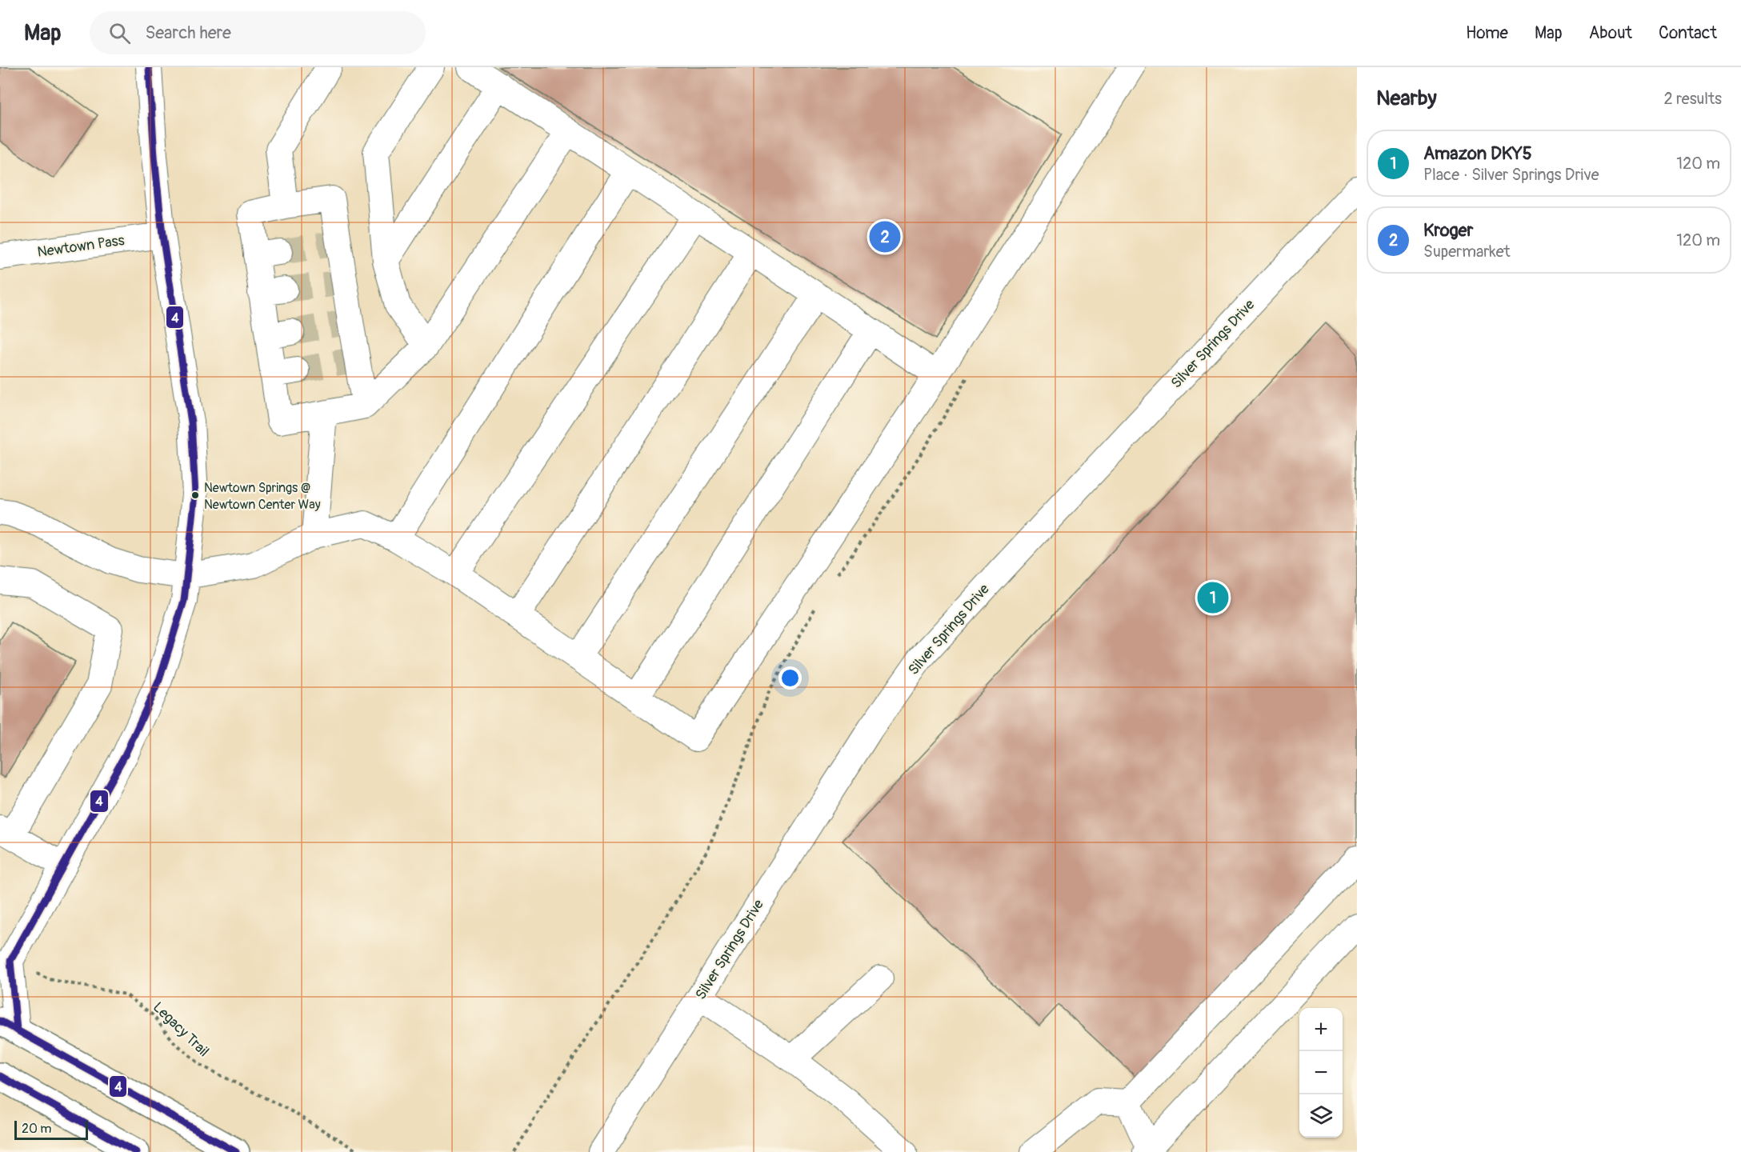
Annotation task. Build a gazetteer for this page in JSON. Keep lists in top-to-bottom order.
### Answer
{
  "streets": {
    "street": ["Newtown Pass", "Silver Springs Drive"],
    "path": ["Legacy Trail"]
  },
  "places": ["Newtown Springs @ Newtown Center Way"],
  "lines": ["transit line 4"],
  "scale_bar": "20 m",
  "page": {
    "header": "Map",
    "search": "Search here",
    "nav": [
      "Home",
      "Map",
      "About",
      "Contact"
    ],
    "heading": ["Nearby", "2 results"],
    "list": [
      {
        "mark": "1",
        "name": "Amazon DKY5",
        "note": "Place · Silver Springs Drive",
        "value": "120 m"
      },
      {
        "mark": "2",
        "name": "Kroger",
        "note": "Supermarket",
        "value": "120 m"
      }
    ],
    "pins": ["2", "1"],
    "map_buttons": ["+", "−"],
    "scale": "20 m"
  }
}
